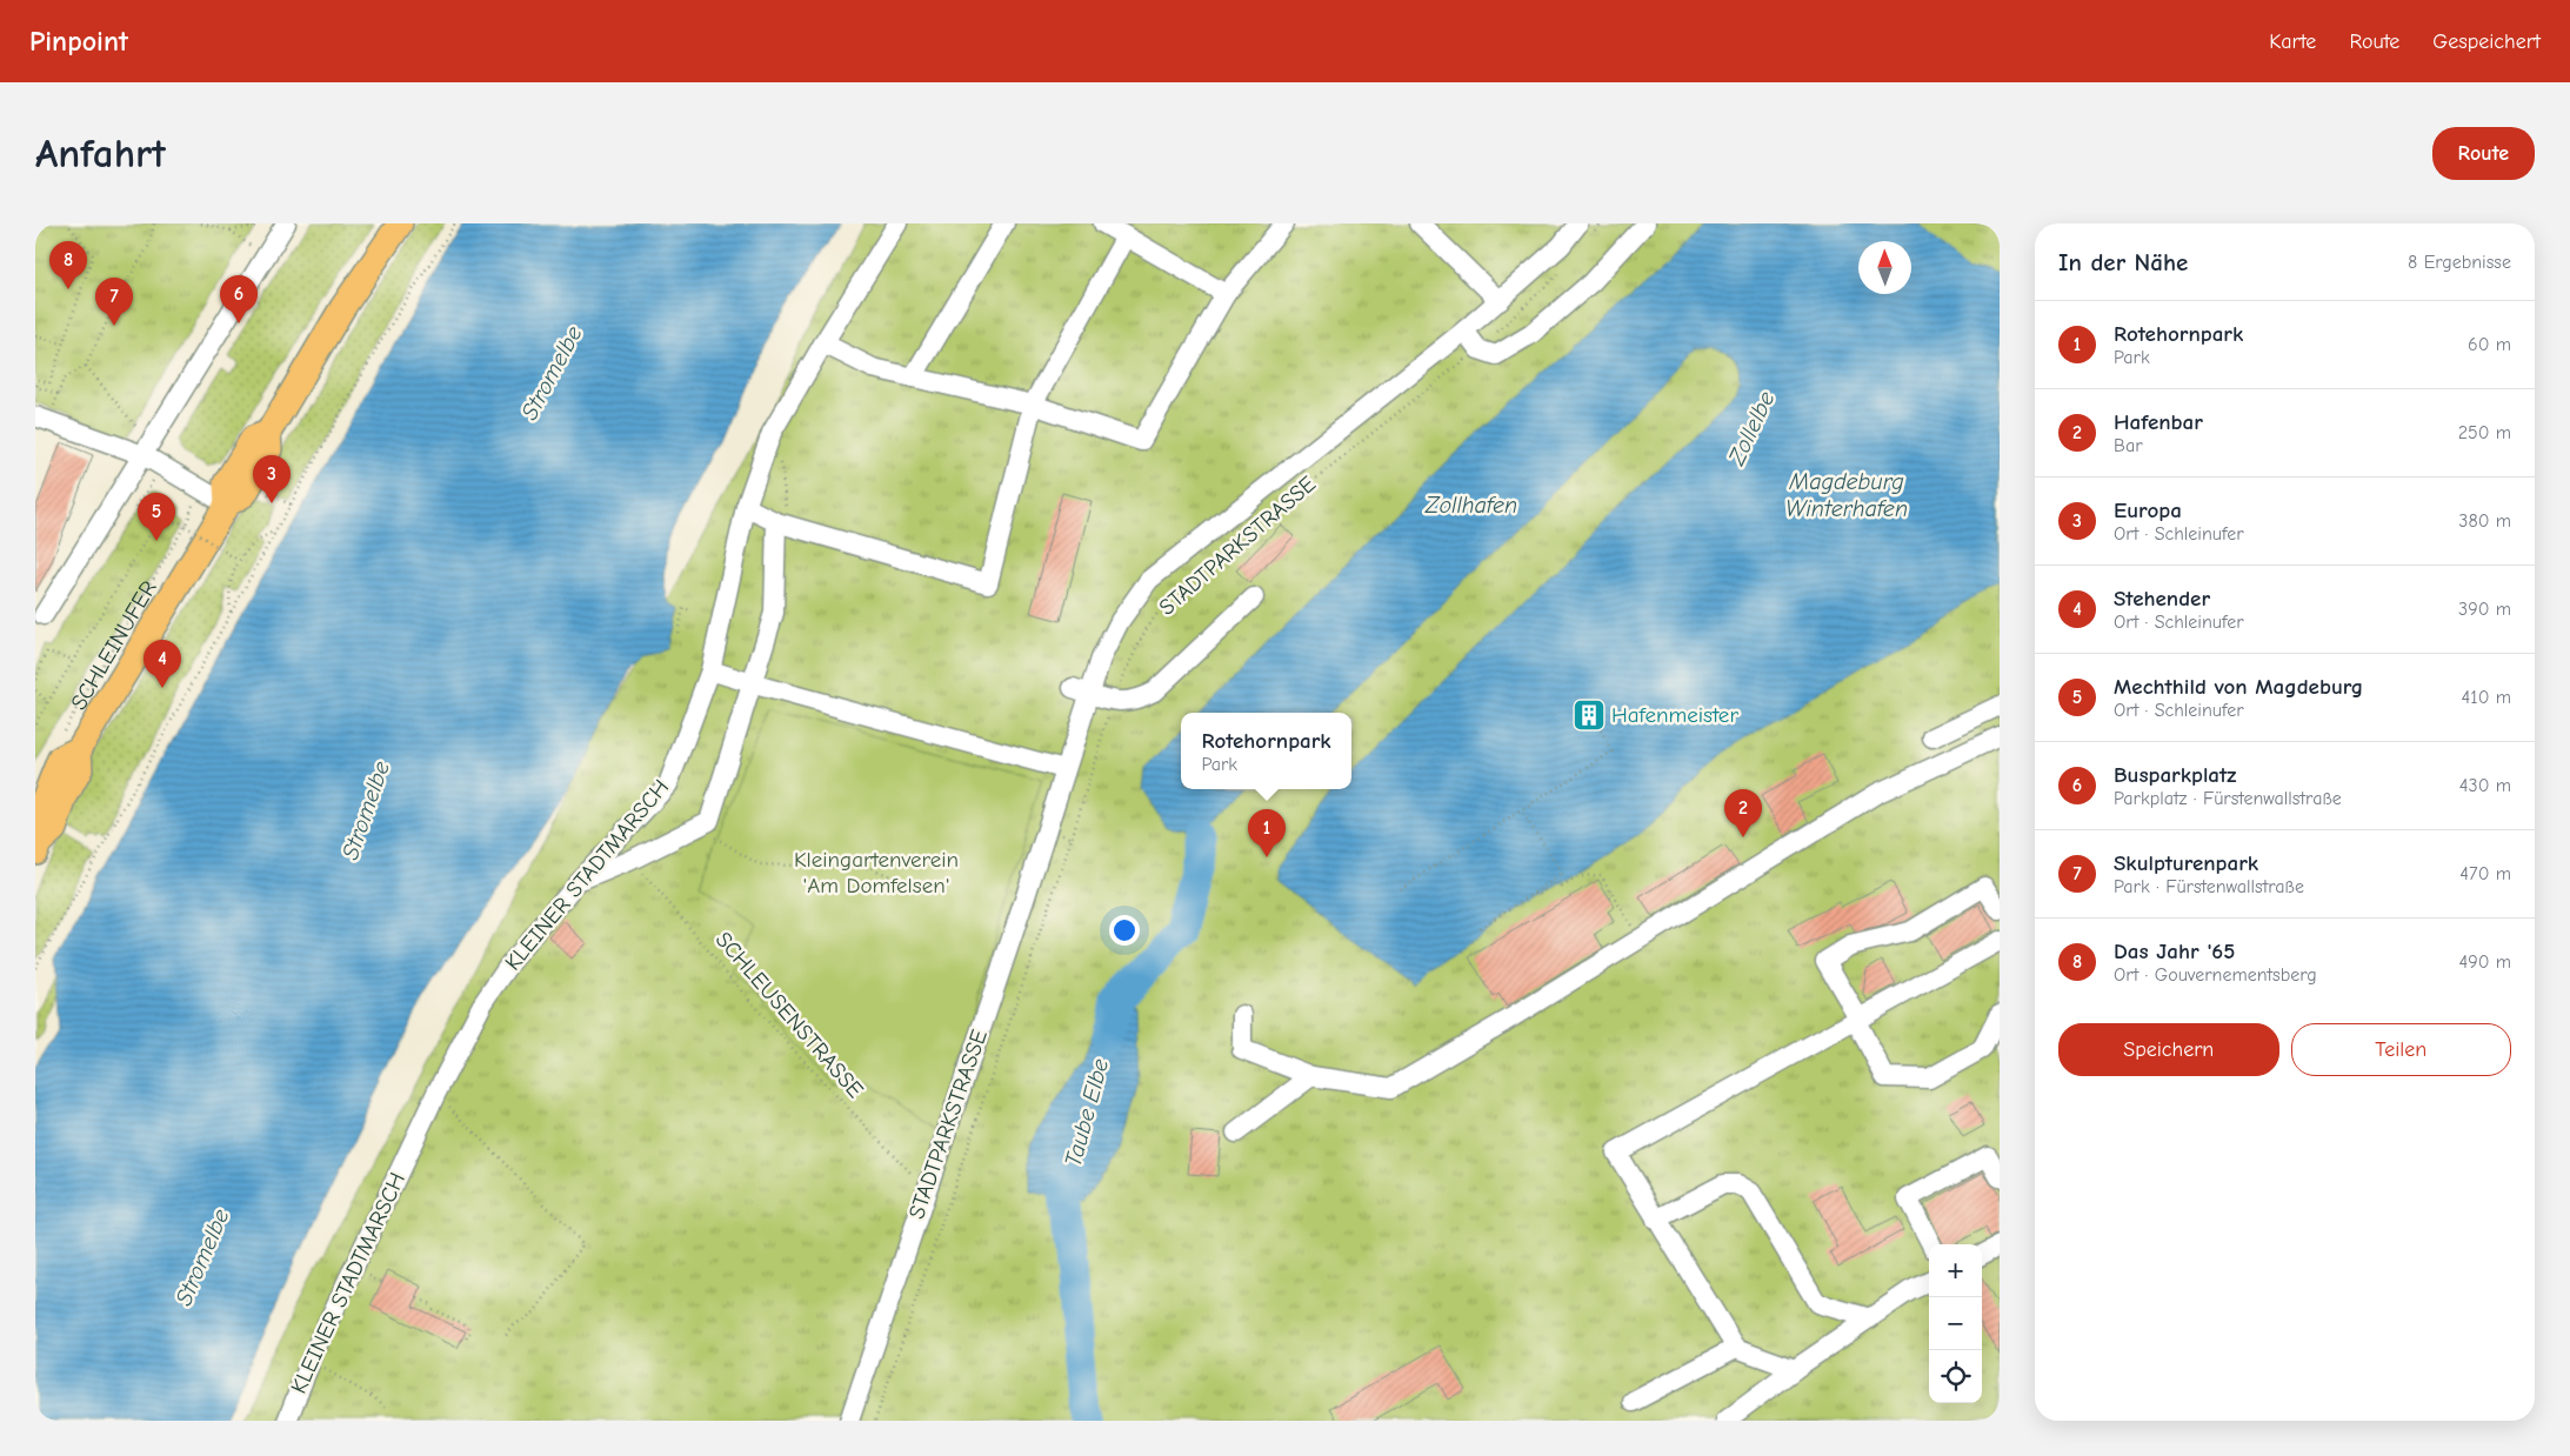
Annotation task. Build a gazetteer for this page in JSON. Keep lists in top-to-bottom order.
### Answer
{
  "streets": {
    "main road": ["SCHLEINUFER"],
    "street": ["STADTPARKSTRASSE", "KLEINER STADTMARSCH"],
    "path": ["SCHLEUSENSTRASSE"]
  },
  "crossings": [
    ["STADTPARKSTRASSE", "SCHLEUSENSTRASSE"]
  ],
  "water": [
    "Stromelbe",
    "Zollelbe",
    "Magdeburg Winterhafen",
    "Zollhafen",
    "Taube Elbe"
  ],
  "parks": ["Kleingartenverein 'Am Domfelsen'"],
  "places": {
    "building": ["Hafenmeister"]
  },
  "north": "top",
  "page": {
    "header": "Pinpoint",
    "nav": ["Karte", "Route", "Gespeichert"],
    "buttons": [
      "Route",
      ["Speichern", "Teilen"]
    ],
    "title": "Anfahrt",
    "heading": ["In der Nähe", "8 Ergebnisse"],
    "pins": [
      "8",
      "6",
      "7",
      "3",
      "5",
      "4",
      "2",
      "1"
    ],
    "list": [
      {
        "mark": "1",
        "name": "Rotehornpark",
        "note": "Park",
        "value": "60 m"
      },
      {
        "mark": "2",
        "name": "Hafenbar",
        "note": "Bar",
        "value": "250 m"
      },
      {
        "mark": "3",
        "name": "Europa",
        "note": "Ort · Schleinufer",
        "value": "380 m"
      },
      {
        "mark": "4",
        "name": "Stehender",
        "note": "Ort · Schleinufer",
        "value": "390 m"
      },
      {
        "mark": "5",
        "name": "Mechthild von Magdeburg",
        "note": "Ort · Schleinufer",
        "value": "410 m"
      },
      {
        "mark": "6",
        "name": "Busparkplatz",
        "note": "Parkplatz · Fürstenwallstraße",
        "value": "430 m"
      },
      {
        "mark": "7",
        "name": "Skulpturenpark",
        "note": "Park · Fürstenwallstraße",
        "value": "470 m"
      },
      {
        "mark": "8",
        "name": "Das Jahr '65",
        "note": "Ort · Gouvernementsberg",
        "value": "490 m"
      }
    ],
    "popup": ["Rotehornpark", "Park"],
    "map_buttons": ["+", "−"]
  }
}
